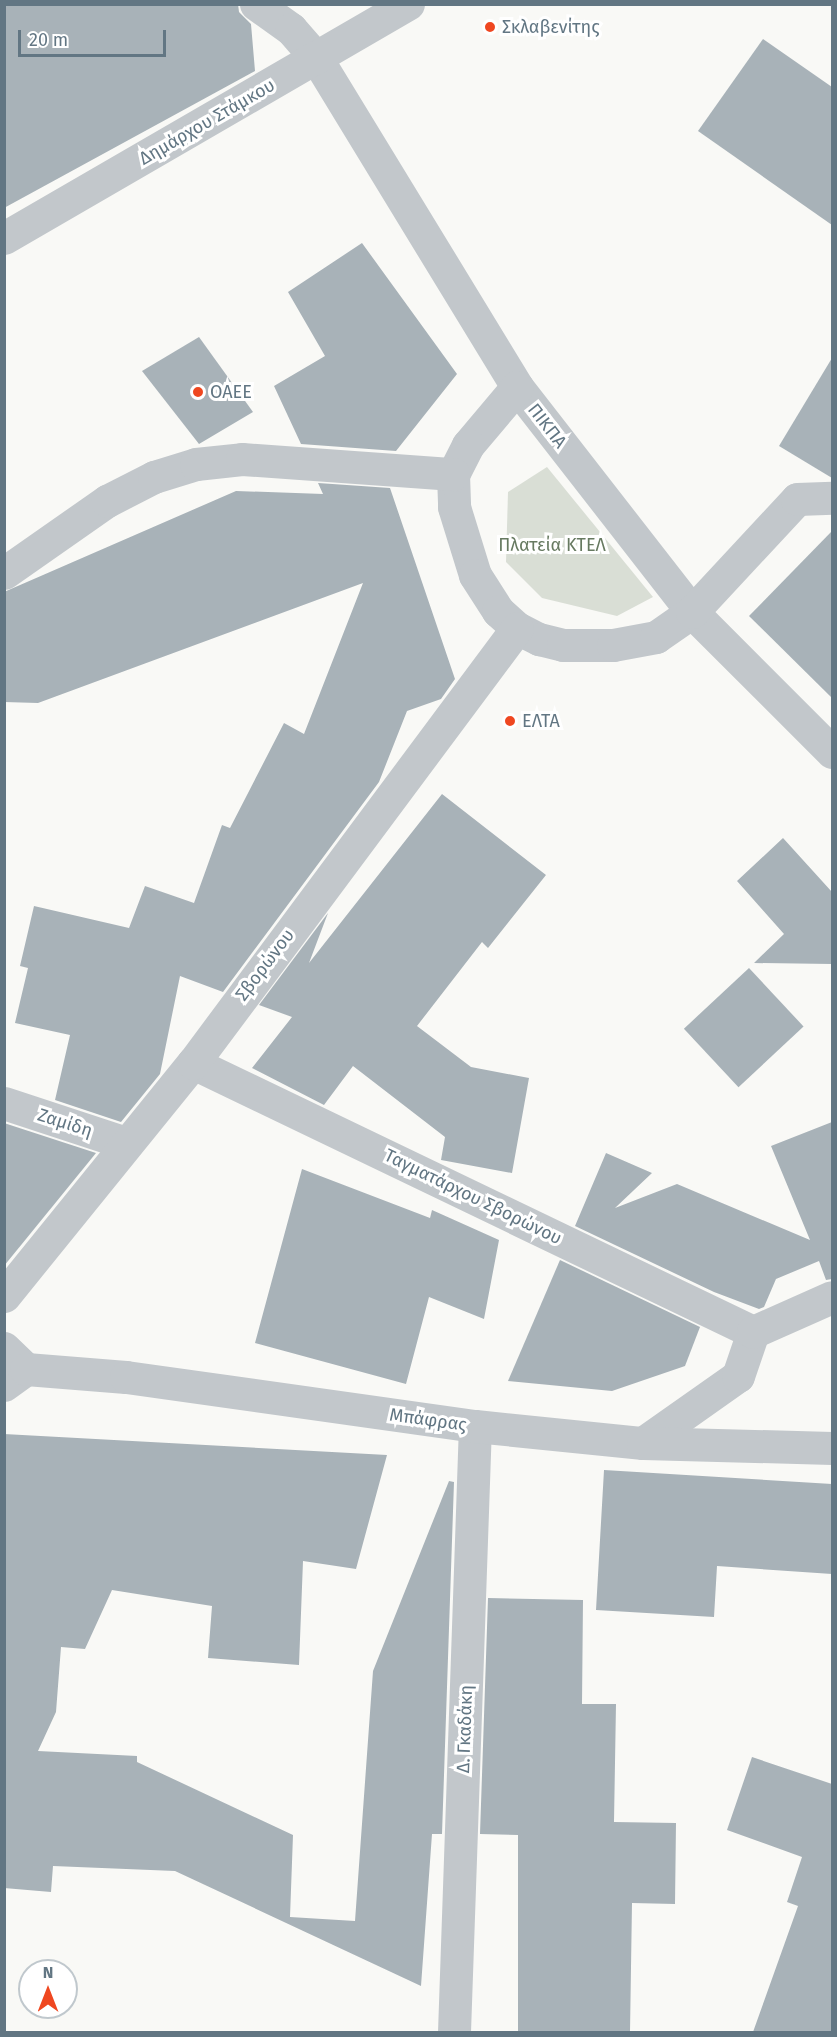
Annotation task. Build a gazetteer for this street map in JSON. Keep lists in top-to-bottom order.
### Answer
{
  "streets": {
    "street": [
      "Δημάρχου Στάμκου",
      "ΠΙΚΠΑ",
      "Σβορώνου",
      "Ζαμίδη",
      "Ταγματάρχου Σβορώνου",
      "Μπάφρας",
      "Δ. Γκαδάκη"
    ]
  },
  "crossings": [
    ["Δημάρχου Στάμκου", "ΠΙΚΠΑ"],
    ["Σβορώνου", "Ζαμίδη"],
    ["Σβορώνου", "Ταγματάρχου Σβορώνου"],
    ["Μπάφρας", "Δ. Γκαδάκη"]
  ],
  "parks": ["Πλατεία ΚΤΕΛ"],
  "places": ["Σκλαβενίτης", "ΟΑΕΕ", "ΕΛΤΑ"],
  "scale_bar": "20 m",
  "north": "top"
}
